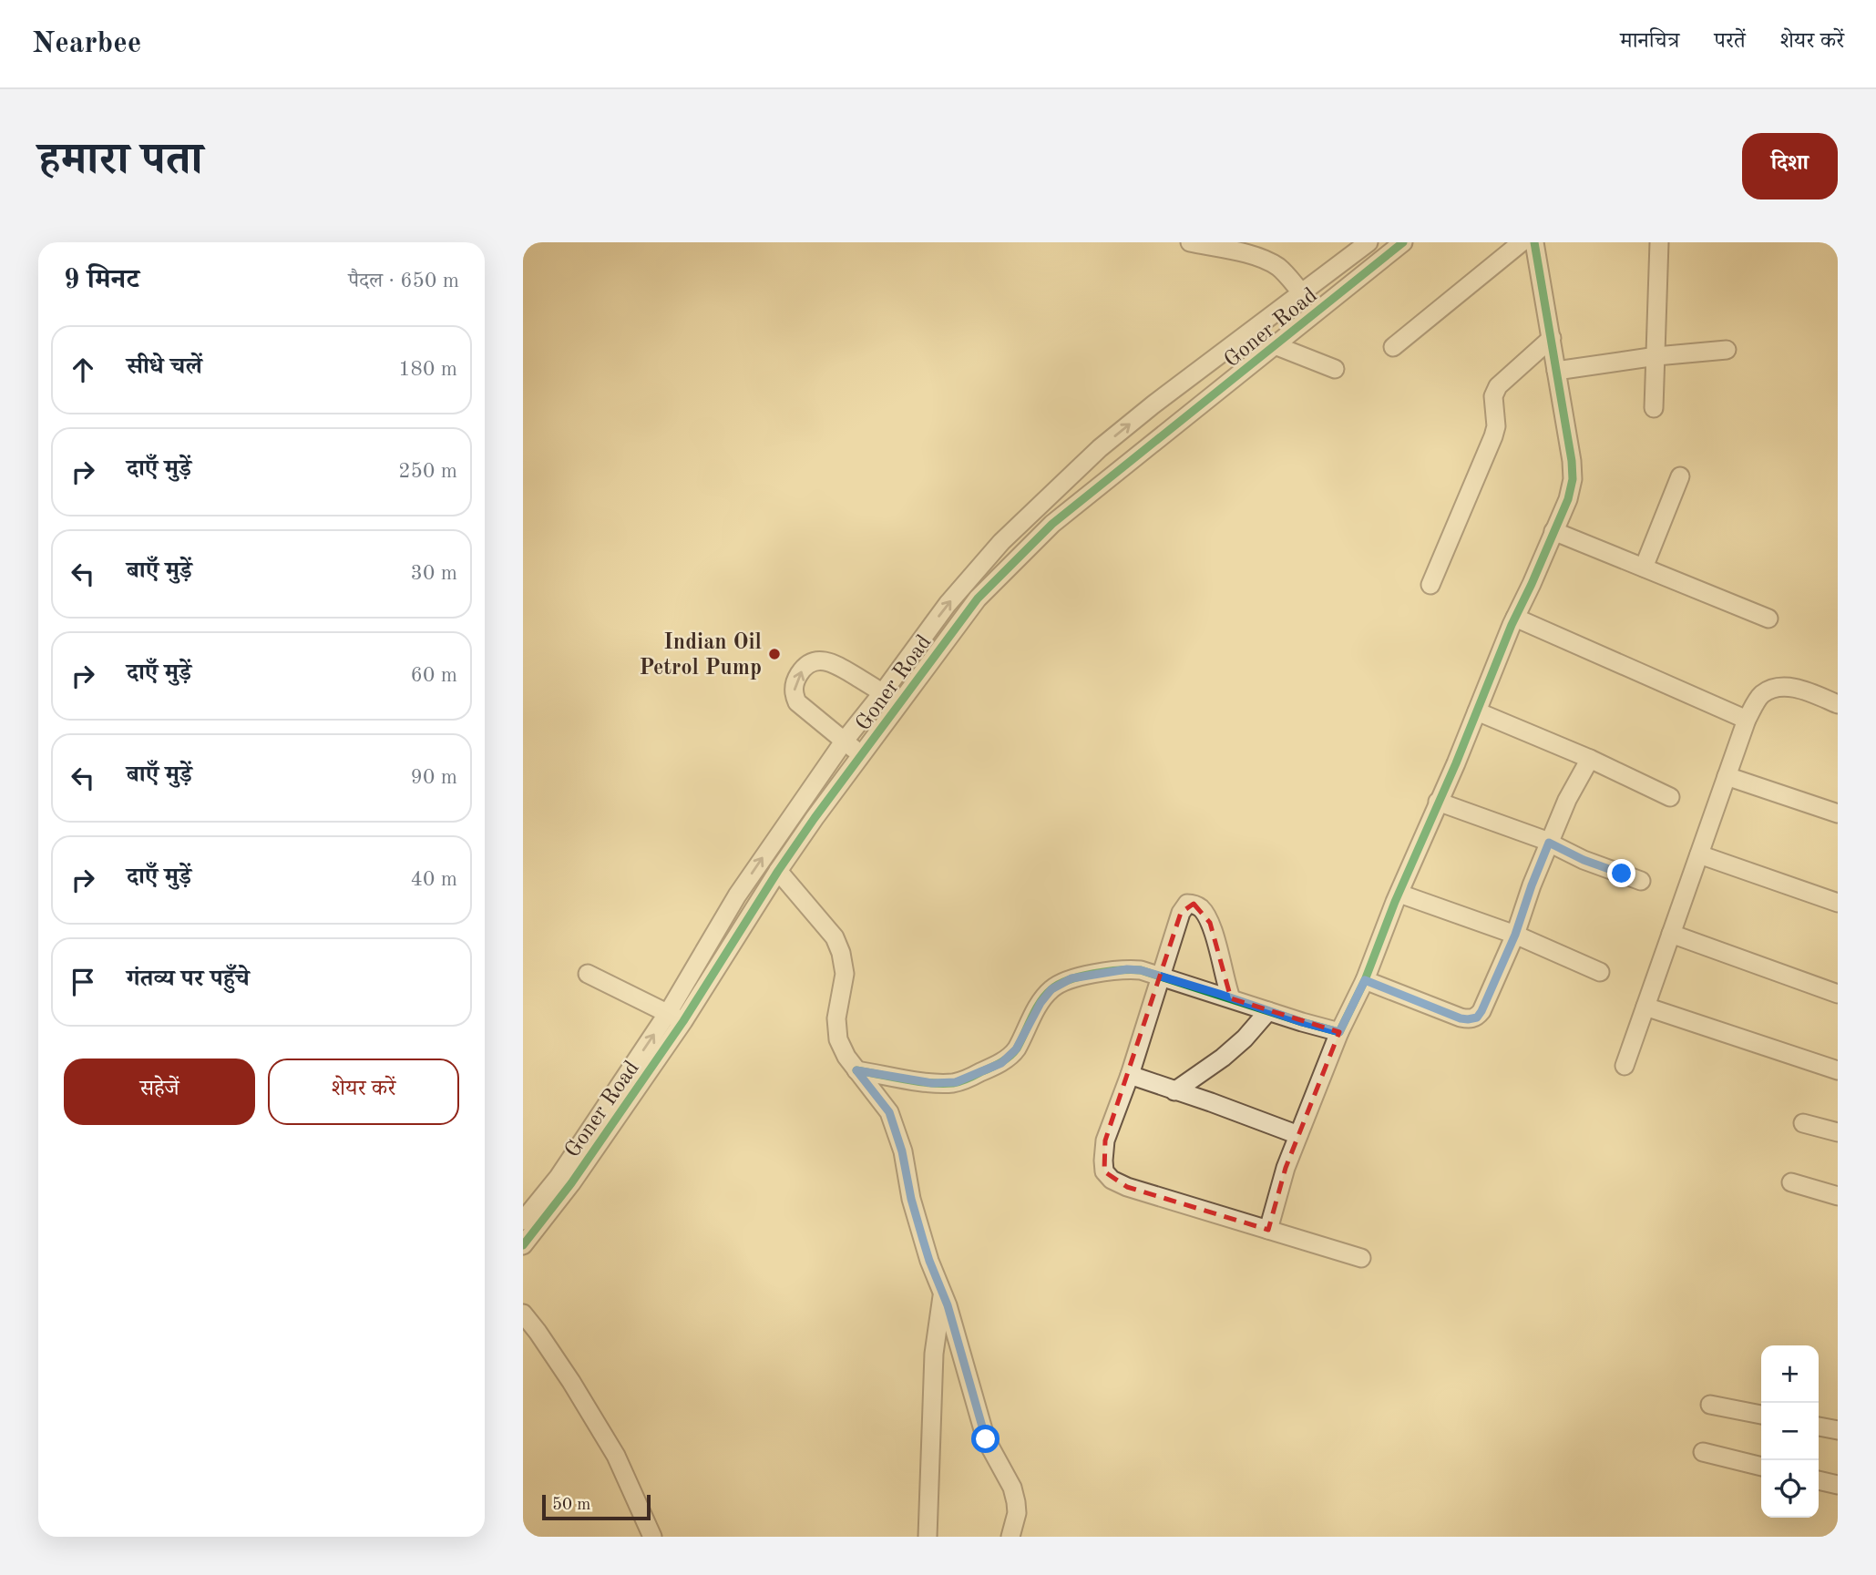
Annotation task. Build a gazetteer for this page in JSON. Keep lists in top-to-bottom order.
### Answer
{
  "streets": {
    "street": ["Goner Road"]
  },
  "places": ["Indian Oil Petrol Pump"],
  "scale_bar": "50 m",
  "page": {
    "header": "Nearbee",
    "nav": ["मानचित्र", "परतें", "शेयर करें"],
    "title": "हमारा पता",
    "buttons": [
      "दिशा",
      ["सहेजें", "शेयर करें"]
    ],
    "heading": ["9 मिनट", "पैदल · 650 m"],
    "list": [
      ["सीधे चलें", "180 m"],
      ["दाएँ मुड़ें", "250 m"],
      ["बाएँ मुड़ें", "30 m"],
      ["दाएँ मुड़ें", "60 m"],
      ["बाएँ मुड़ें", "90 m"],
      ["दाएँ मुड़ें", "40 m"],
      "गंतव्य पर पहुँचे"
    ],
    "map_buttons": ["+", "−"],
    "scale": "50 m"
  }
}
